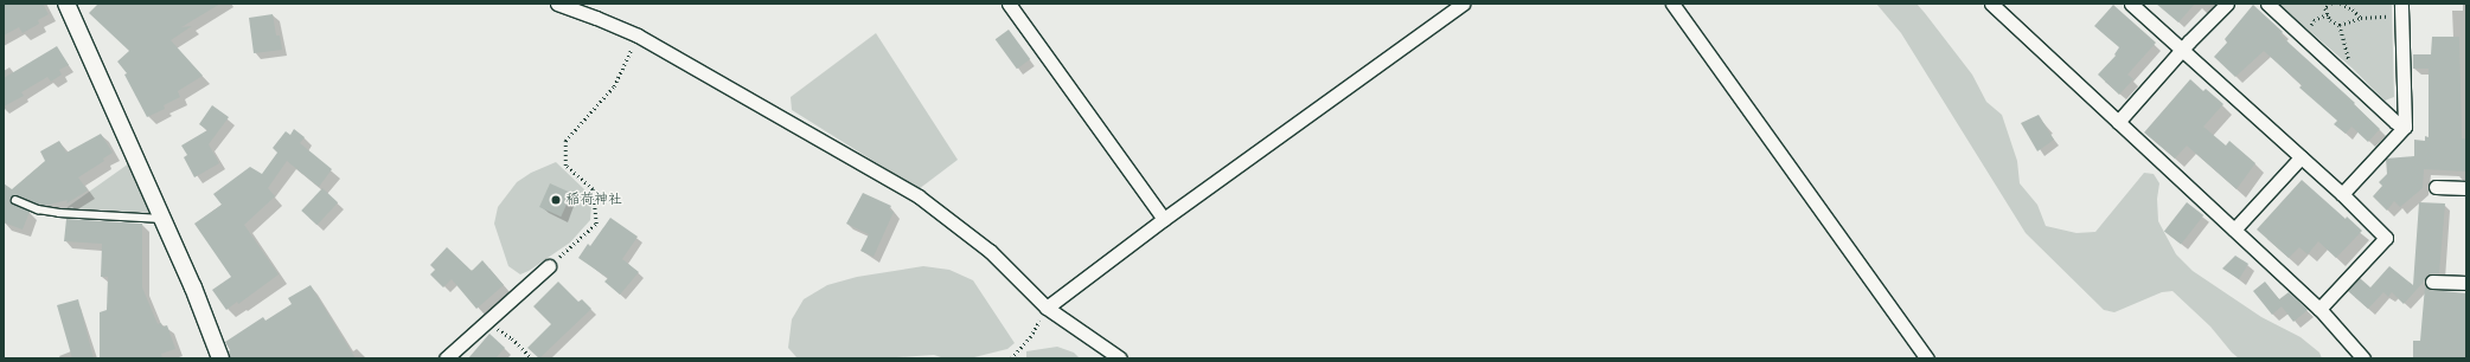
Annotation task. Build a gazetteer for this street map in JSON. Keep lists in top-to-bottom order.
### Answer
{
  "places": ["稲荷神社"]
}
